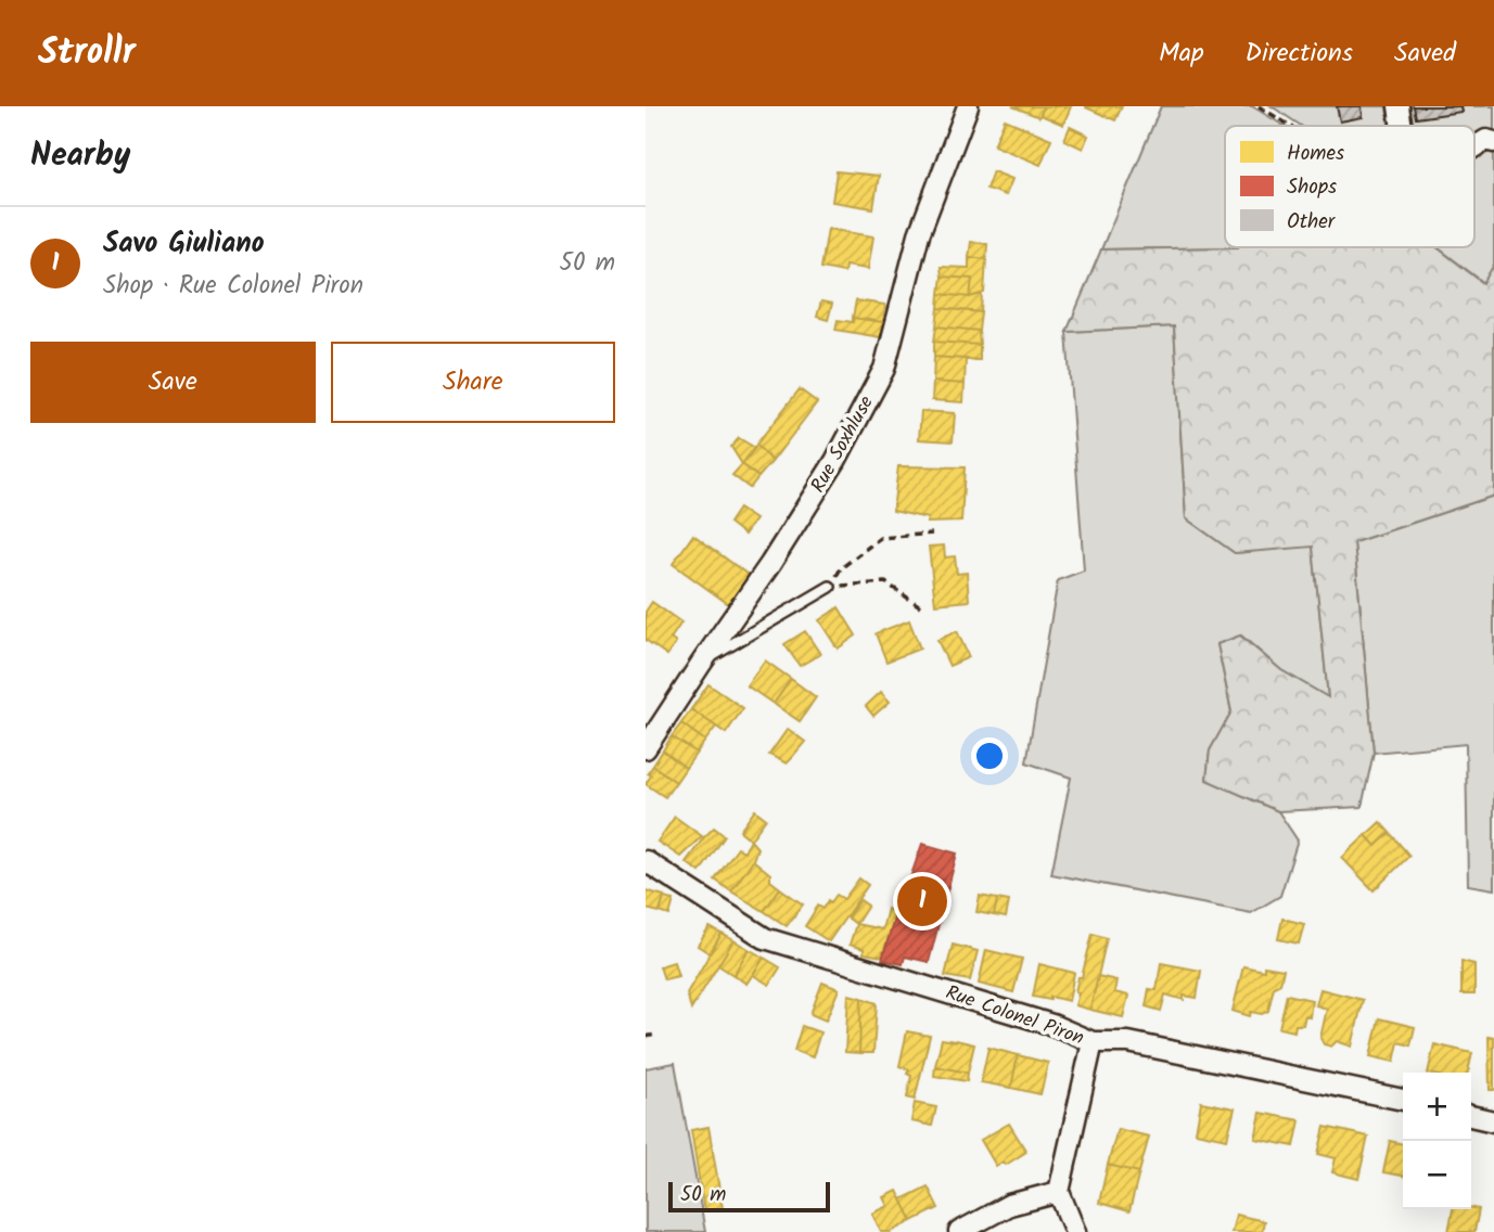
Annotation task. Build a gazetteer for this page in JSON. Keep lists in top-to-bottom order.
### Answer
{
  "streets": {
    "street": ["Rue Soxhluse", "Rue Colonel Piron"]
  },
  "legend": ["Homes", "Shops", "Other"],
  "scale_bar": "50 m",
  "page": {
    "header": "Strollr",
    "nav": ["Map", "Directions", "Saved"],
    "heading": "Nearby",
    "list": [
      {
        "mark": "1",
        "name": "Savo Giuliano",
        "note": "Shop · Rue Colonel Piron",
        "value": "50 m"
      }
    ],
    "buttons": ["Save", "Share"],
    "pins": "1",
    "map_buttons": ["+", "−"],
    "scale": "50 m"
  }
}
